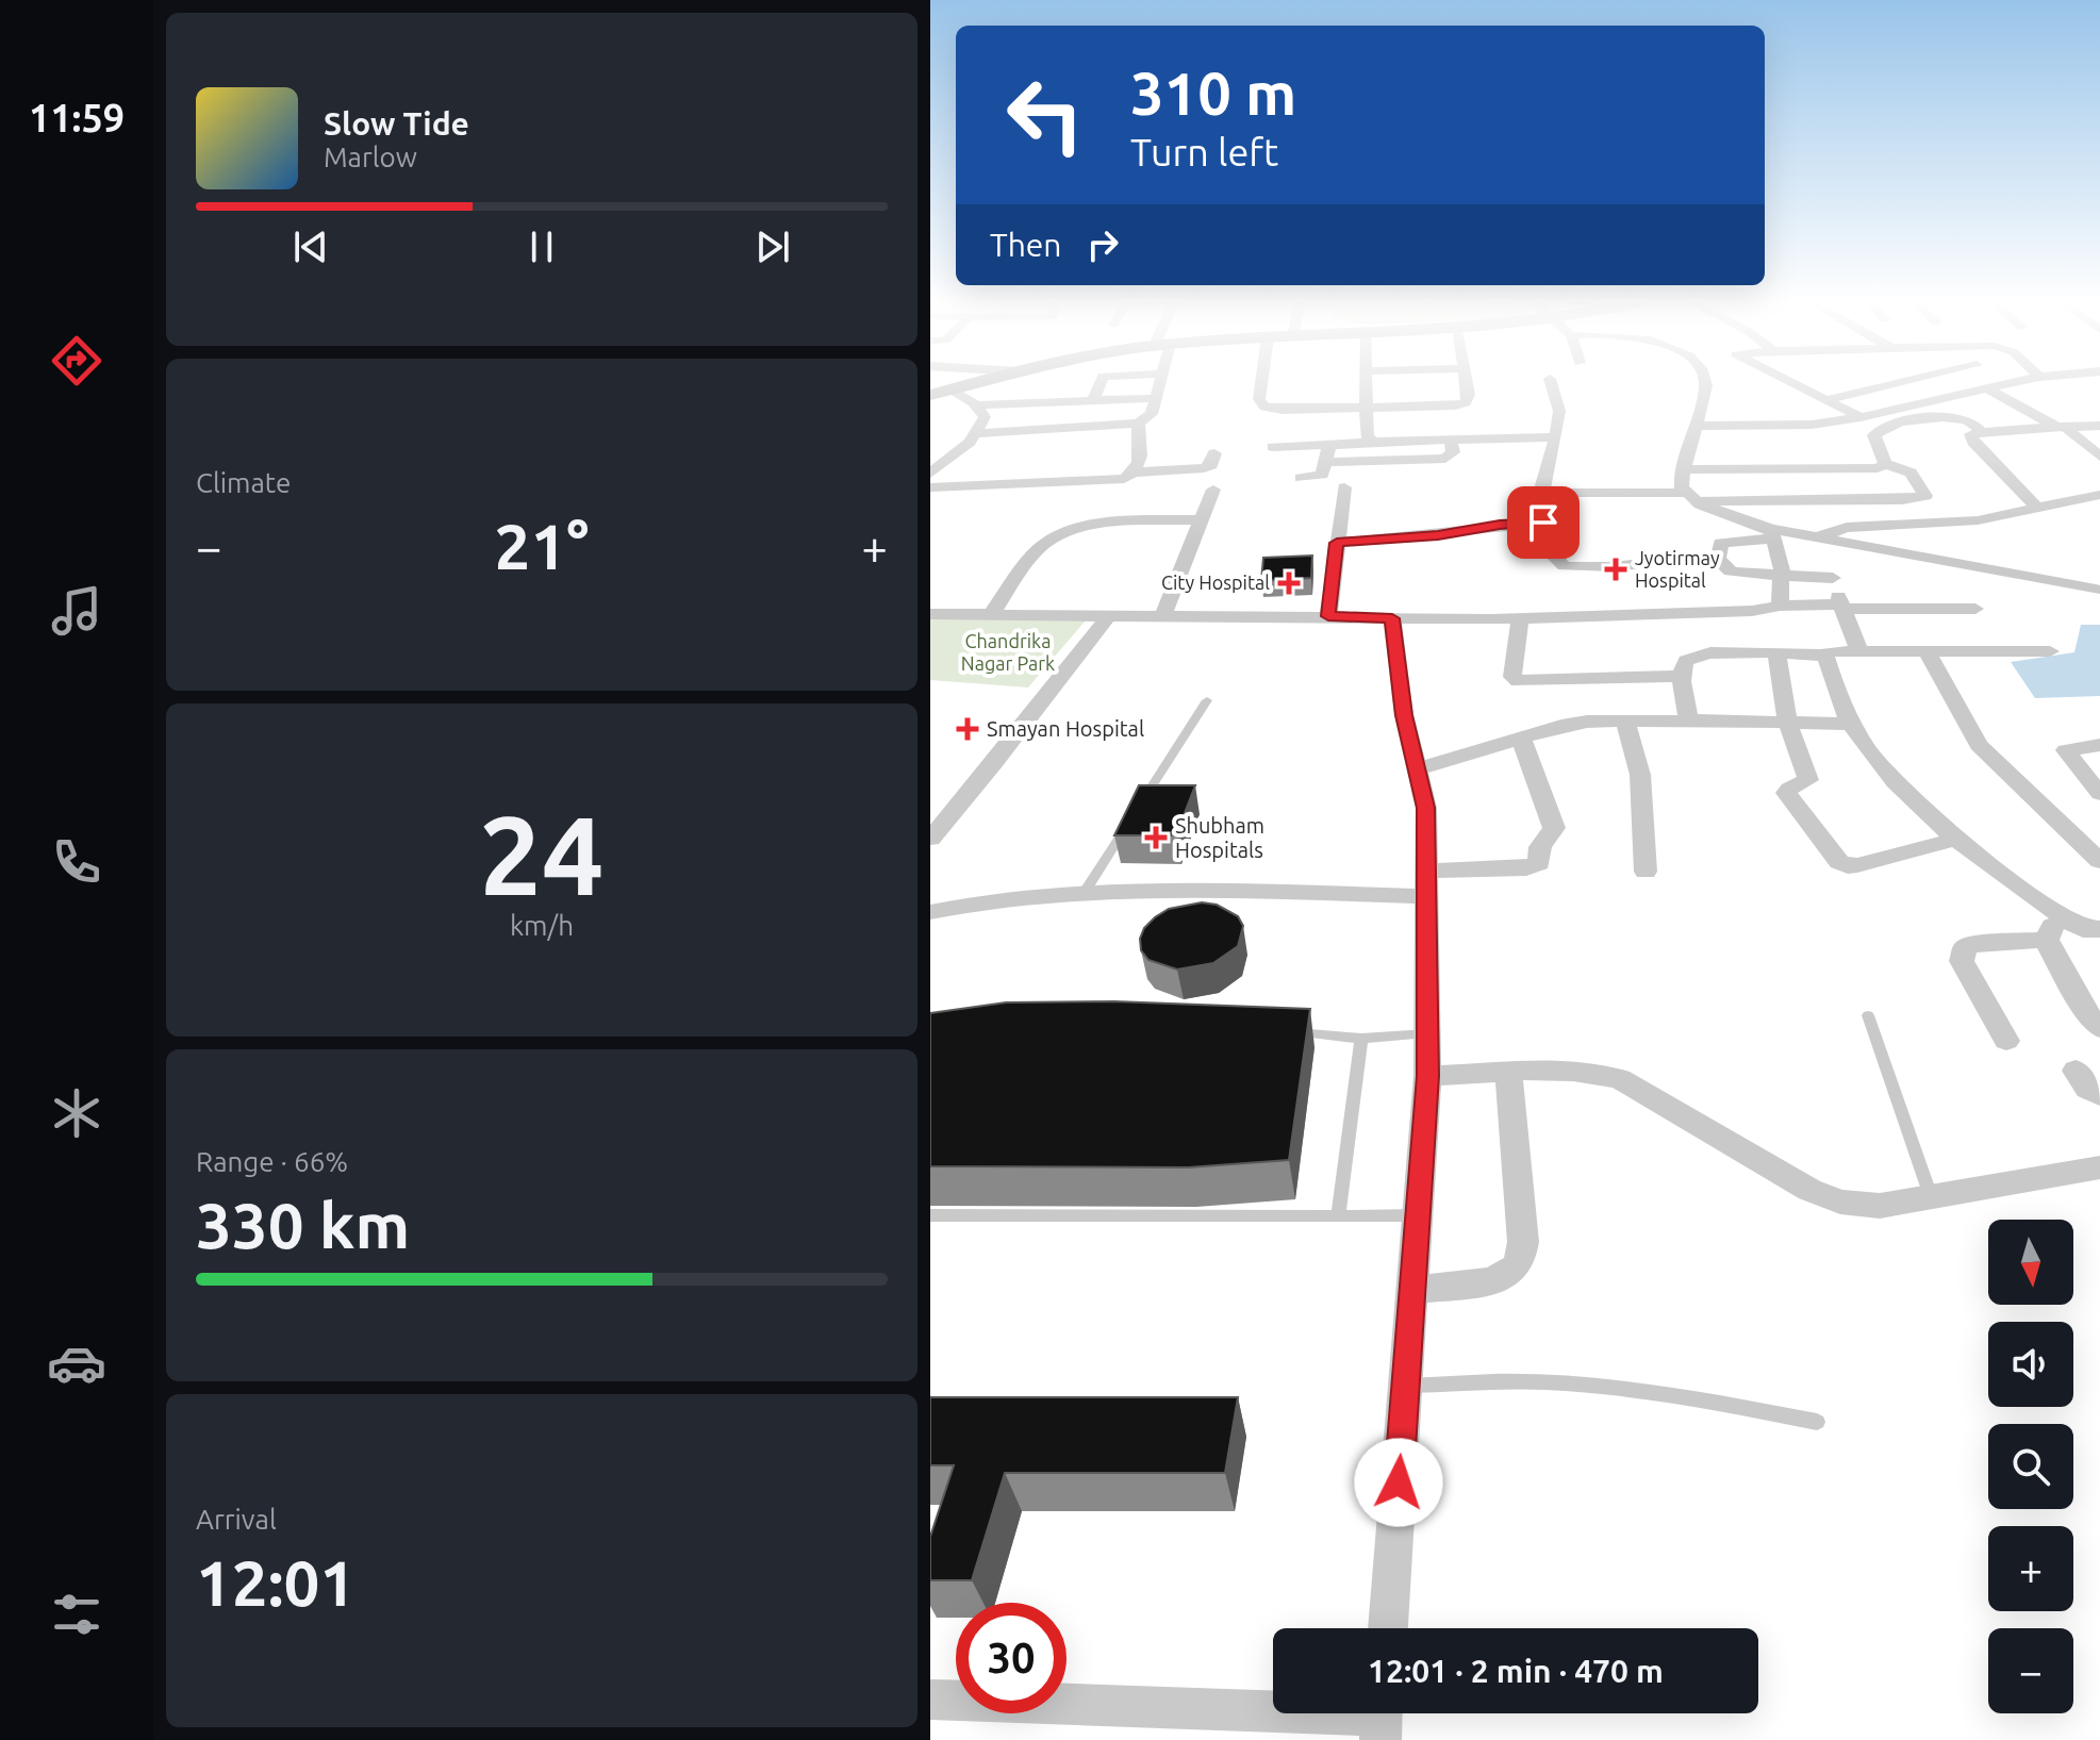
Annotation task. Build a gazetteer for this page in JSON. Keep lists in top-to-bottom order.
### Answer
{
  "parks": ["Chandrika Nagar Park"],
  "places": {
    "health": [
      "Jyotirmay Hospital",
      "City Hospital",
      "Smayan Hospital",
      "Shubham Hospitals"
    ]
  },
  "north": "bottom",
  "page": {
    "tabs": "11:59",
    "turn": ["310 m", "Turn left"],
    "song": ["Slow Tide", "Marlow"],
    "then": "Then",
    "tile": [
      "Climate",
      ["24", "km/h"],
      ["Range · 66%", "330 km"],
      ["Arrival", "12:01"]
    ],
    "heat": ["−", "21°", "+"],
    "map_buttons": ["+", "−"],
    "limit": "30",
    "trip": "12:01 · 2 min · 470 m"
  }
}
